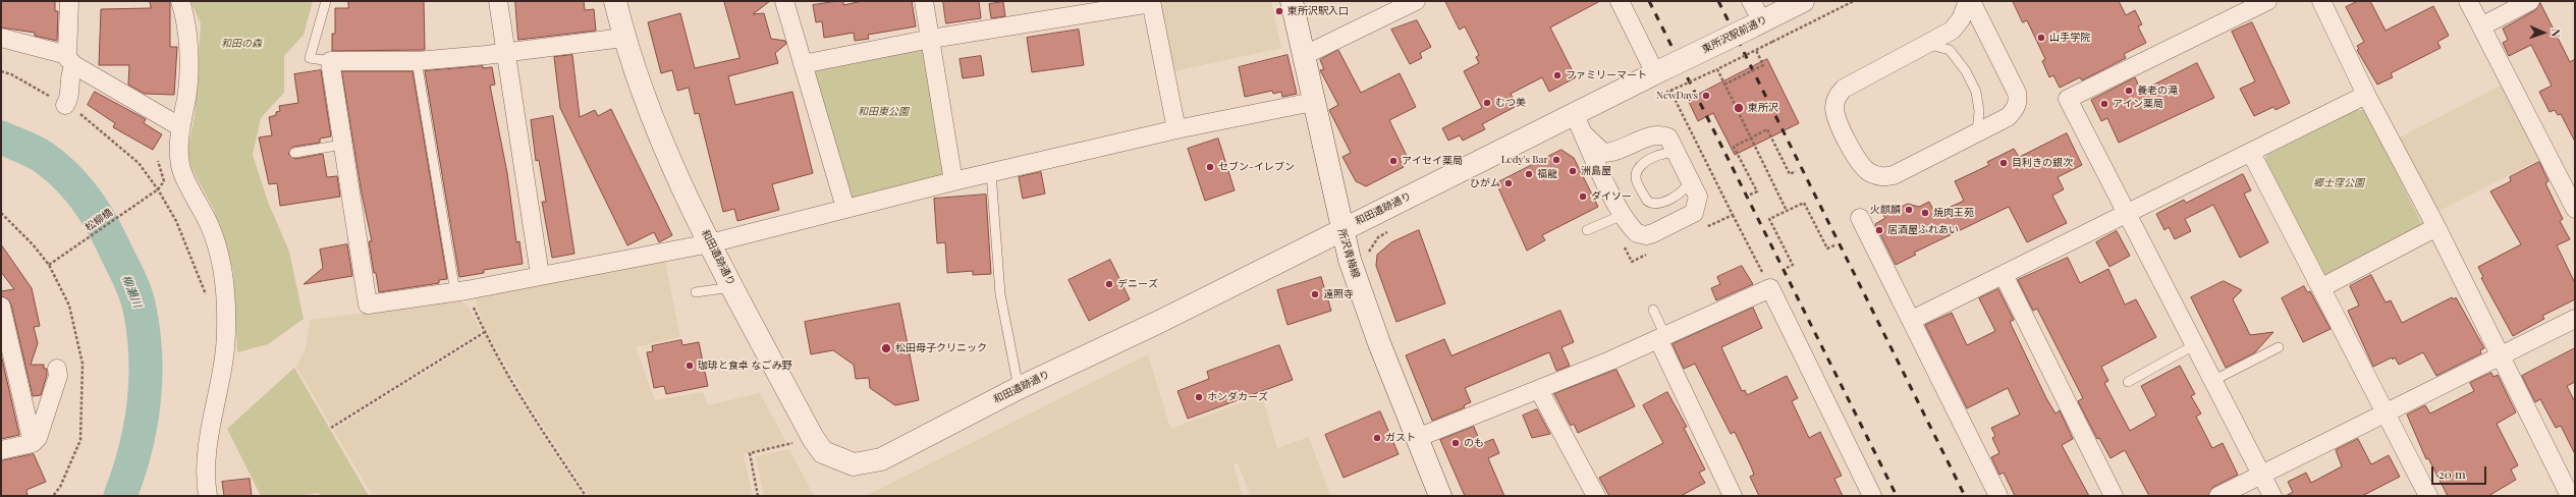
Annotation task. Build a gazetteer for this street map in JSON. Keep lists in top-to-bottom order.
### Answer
{
  "streets": {
    "street": ["東所沢駅前通り", "和田遺跡通り", "所沢青梅線"],
    "path": ["松柳橋"]
  },
  "crossings": [
    ["東所沢駅前通り", "和田遺跡通り"],
    ["和田遺跡通り", "所沢青梅線"]
  ],
  "water": ["柳瀬川"],
  "parks": ["和田の森", "和田東公園", "郷士窪公園"],
  "places": [
    "東所沢駅入口",
    "山手学院",
    "ファミリーマート",
    "養老の滝",
    "NewDays",
    "むつ美",
    "アイン薬局",
    "東所沢",
    "Ledy's Bar",
    "アイセイ薬局",
    "目利きの銀次",
    "セブン-イレブン",
    "洲島屋",
    "福龍",
    "ひがム",
    "ダイソー",
    "火麒麟",
    "焼肉王苑",
    "居酒屋ふれあい",
    "デニーズ",
    "遠照寺",
    "松田母子クリニック",
    "珈琲と食卓 なごみ野",
    "ホンダカーズ",
    "ガスト",
    "のも"
  ],
  "scale_bar": "20 m",
  "north": "right"
}
